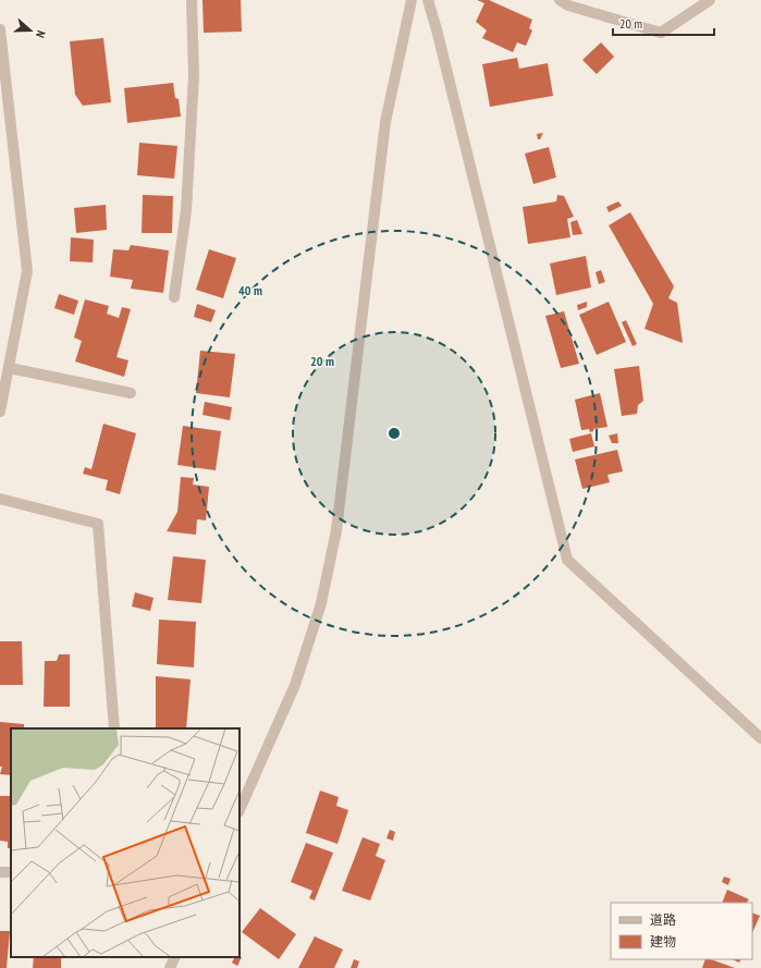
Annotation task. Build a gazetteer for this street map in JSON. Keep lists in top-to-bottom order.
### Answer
{
  "legend": ["道路", "建物"],
  "scale_bar": "20 m",
  "north": "right",
  "rings": ["40 m", "20 m"]
}
